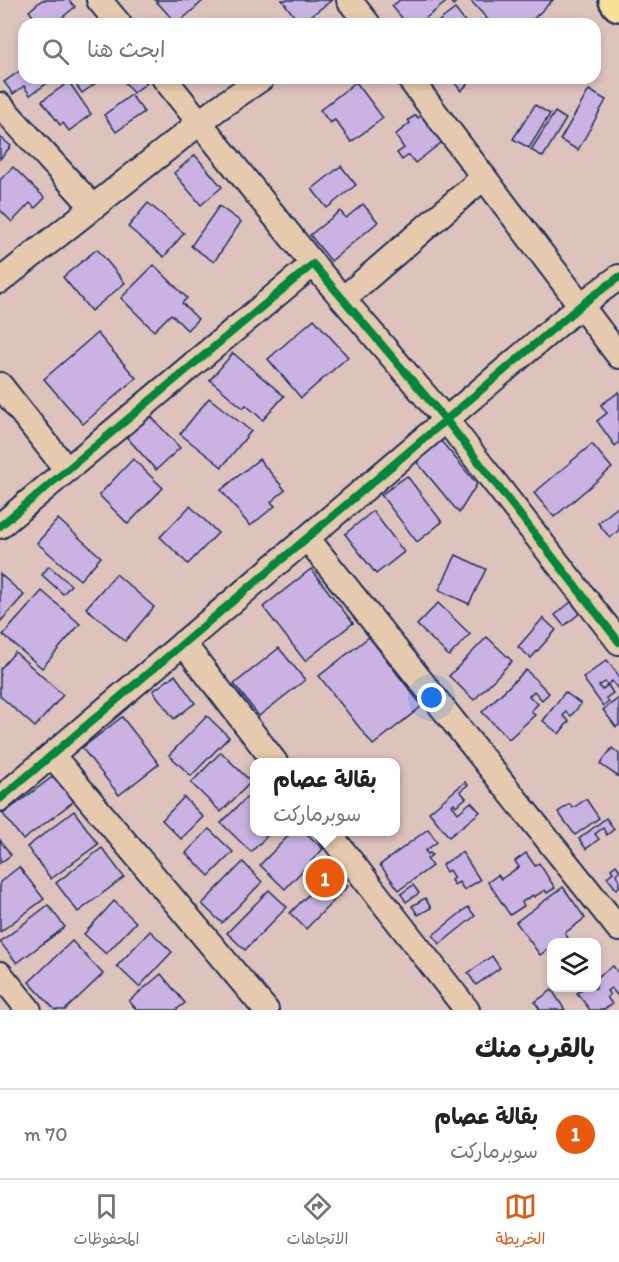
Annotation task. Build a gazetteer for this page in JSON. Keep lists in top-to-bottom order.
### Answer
{
  "page": {
    "search": "ابحث هنا",
    "popup": ["بقالة عصام", "سوبرماركت"],
    "pins": "1",
    "heading": "بالقرب منك",
    "list": [
      {
        "mark": "1",
        "name": "بقالة عصام",
        "note": "سوبرماركت",
        "value": "70 m"
      }
    ],
    "nav": ["الخريطة", "الاتجاهات", "المحفوظات"]
  }
}
